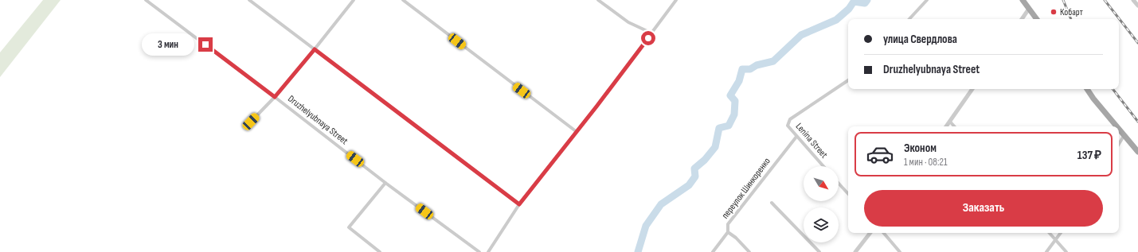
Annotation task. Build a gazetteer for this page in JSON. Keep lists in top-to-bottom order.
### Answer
{
  "streets": {
    "street": ["Druzhelyubnaya Street", "Lenina Street", "переулок Шинкоренко"]
  },
  "crossings": [
    ["Lenina Street", "переулок Шинкоренко"]
  ],
  "places": ["Кобарт"],
  "north": "bottom right",
  "page": {
    "banner": ["улица Свердлова", "Druzhelyubnaya Street"],
    "bubble": "3 мин",
    "list": [
      {
        "name": "Эконом",
        "note": "1 мин · 08:21",
        "value": "137 ₽"
      }
    ],
    "buttons": "Заказать"
  }
}
